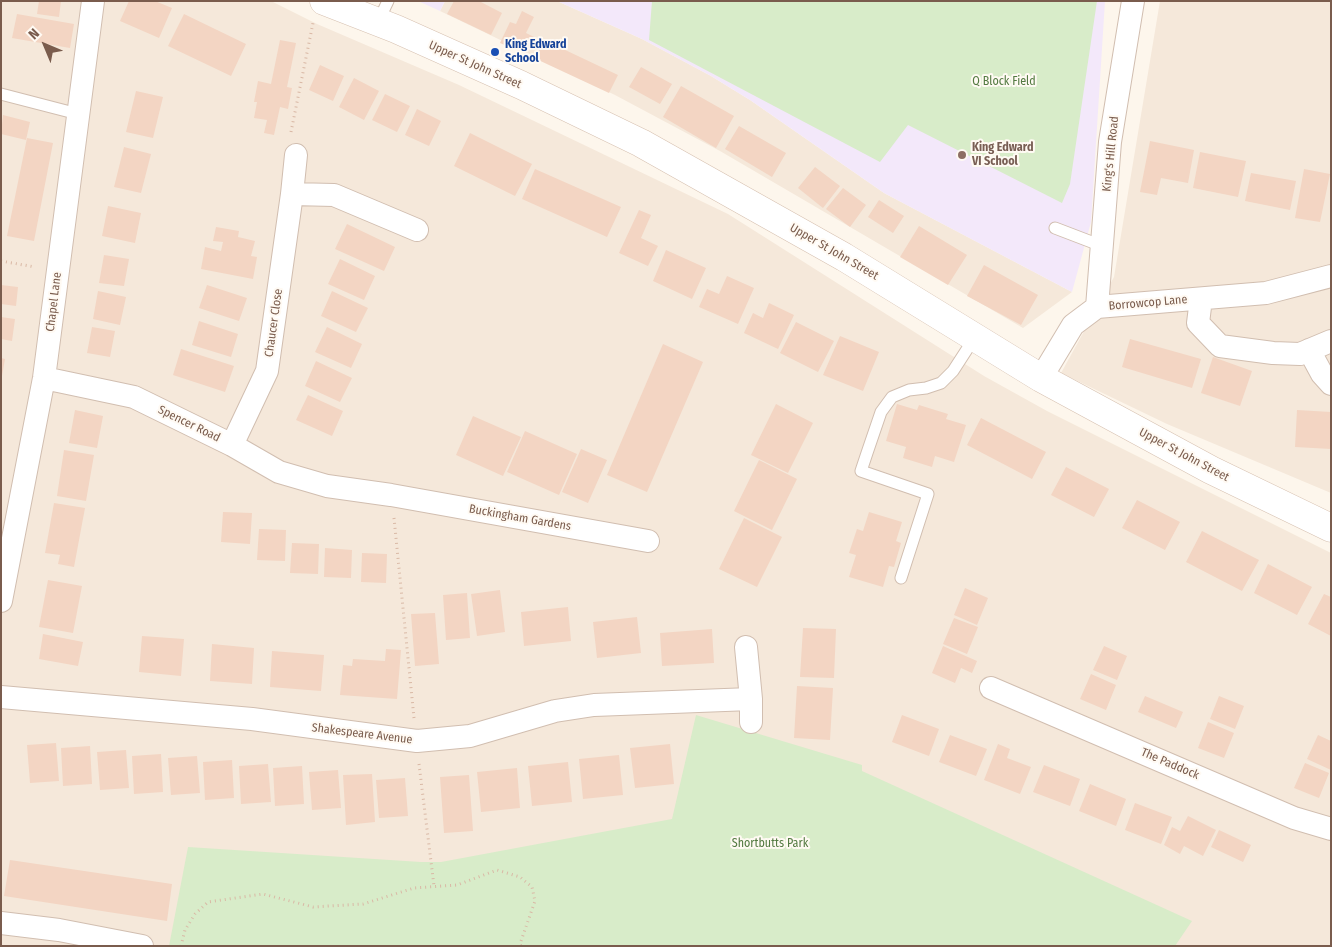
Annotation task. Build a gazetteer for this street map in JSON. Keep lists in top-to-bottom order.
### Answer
{
  "streets": {
    "street": [
      "Upper St John Street",
      "King's Hill Road",
      "Chapel Lane",
      "Borrowcop Lane",
      "Chaucer Close",
      "Spencer Road",
      "Buckingham Gardens",
      "Shakespeare Avenue",
      "The Paddock"
    ]
  },
  "crossings": [
    ["Upper St John Street", "Borrowcop Lane"],
    ["King's Hill Road", "Borrowcop Lane"],
    ["Chapel Lane", "Spencer Road"],
    ["Chaucer Close", "Spencer Road"],
    ["Spencer Road", "Buckingham Gardens"]
  ],
  "parks": ["Q Block Field", "Shortbutts Park"],
  "places": ["King Edward School", "King Edward VI School"],
  "north": "top left"
}
